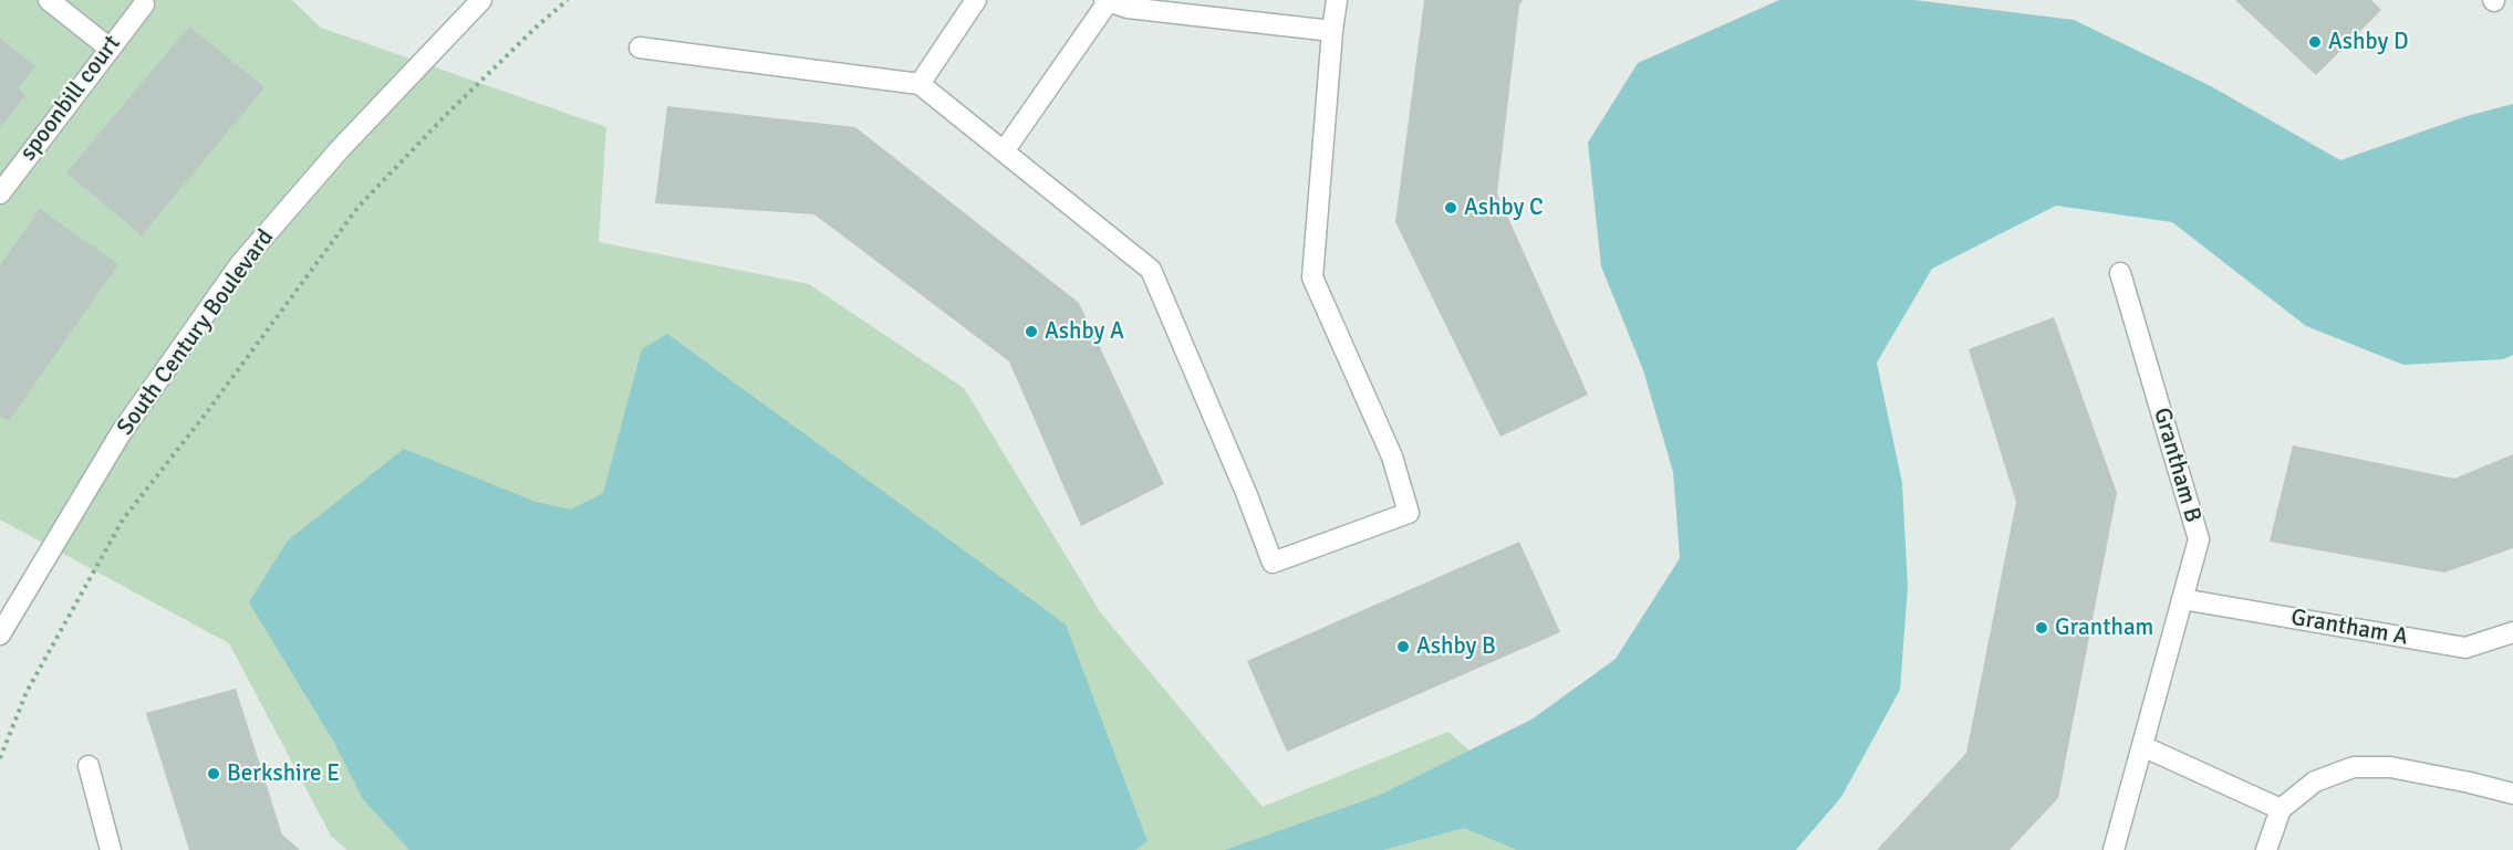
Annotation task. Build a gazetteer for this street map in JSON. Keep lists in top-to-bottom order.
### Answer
{
  "streets": {
    "street": [
      "spoonbill court",
      "South Century Boulevard",
      "Grantham B",
      "Grantham A"
    ]
  },
  "crossings": [
    ["Grantham B", "Grantham A"]
  ],
  "places": [
    "Ashby D",
    "Ashby C",
    "Ashby A",
    "Grantham",
    "Ashby B",
    "Berkshire E"
  ]
}
